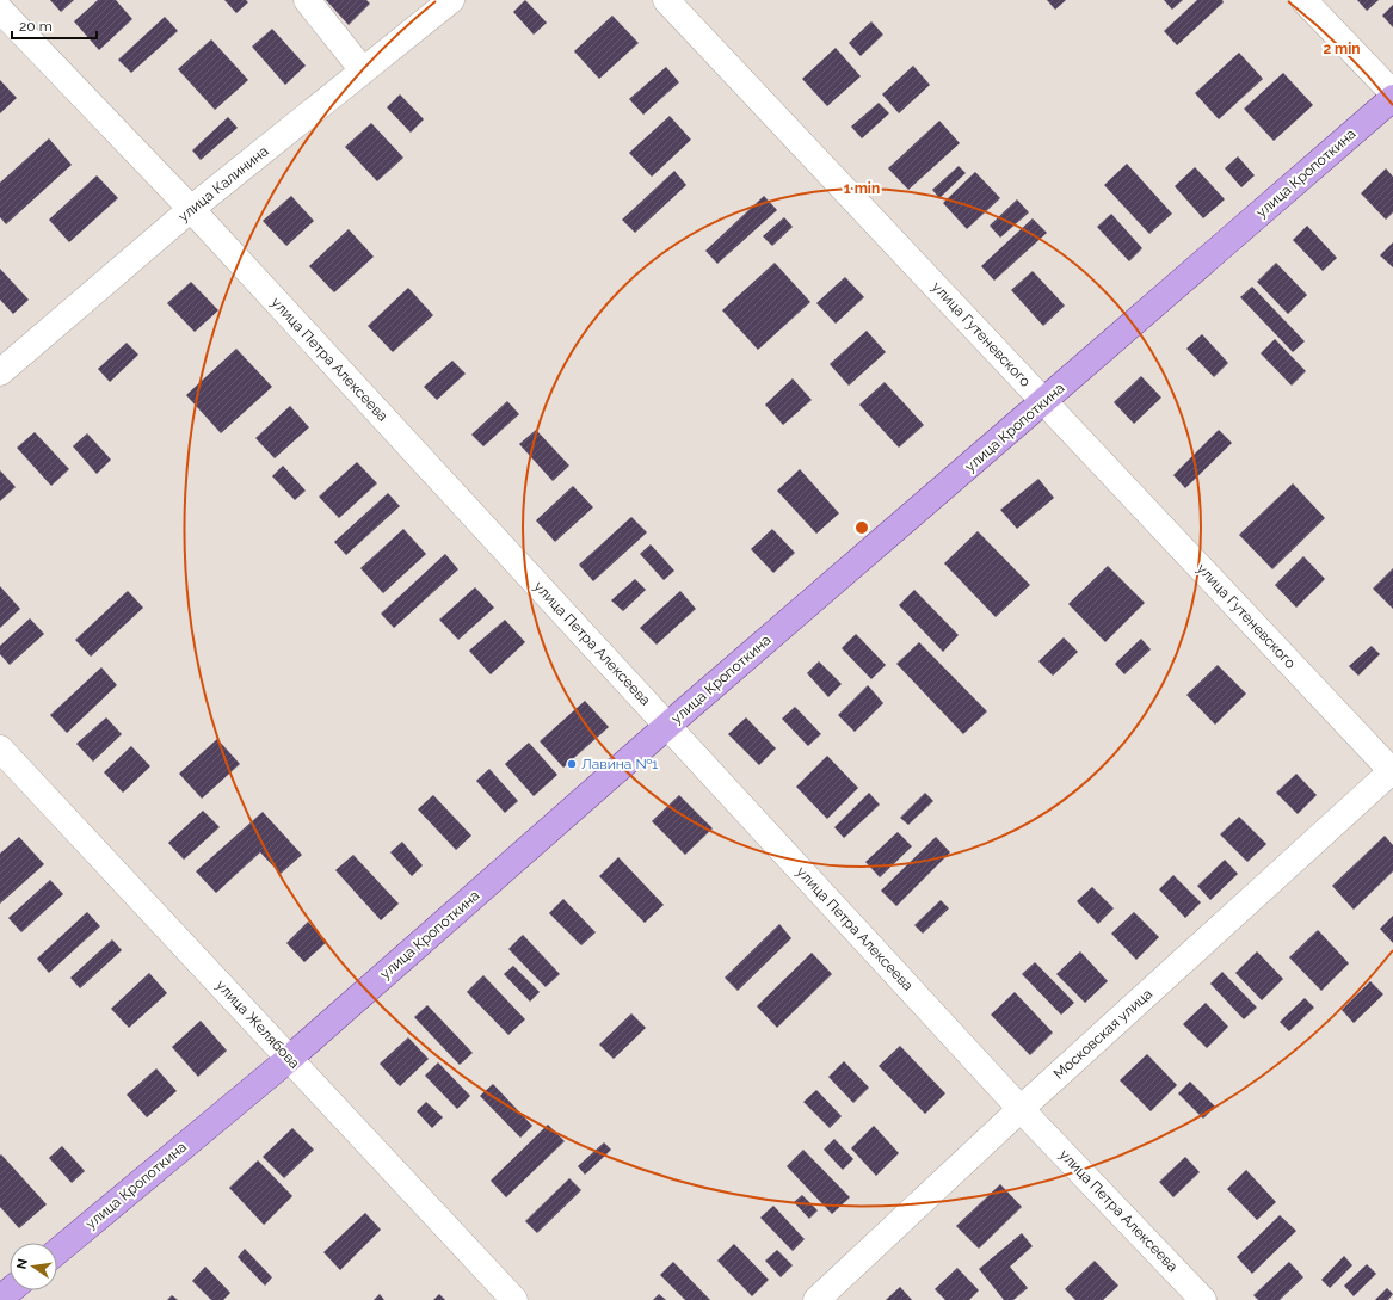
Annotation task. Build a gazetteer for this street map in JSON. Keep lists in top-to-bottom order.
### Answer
{
  "streets": {
    "main road": ["улица Кропоткина"],
    "street": [
      "улица Калинина",
      "улица Гутеневского",
      "улица Петра Алексеева",
      "улица Желябова",
      "Московская улица"
    ]
  },
  "crossings": [
    ["улица Кропоткина", "улица Гутеневского"],
    ["улица Кропоткина", "улица Петра Алексеева"],
    ["улица Кропоткина", "улица Желябова"],
    ["улица Калинина", "улица Петра Алексеева"],
    ["улица Гутеневского", "Московская улица"],
    ["улица Петра Алексеева", "Московская улица"]
  ],
  "places": ["Лавина №1"],
  "scale_bar": "20 m",
  "north": "left",
  "rings": ["2 min", "1 min"]
}
